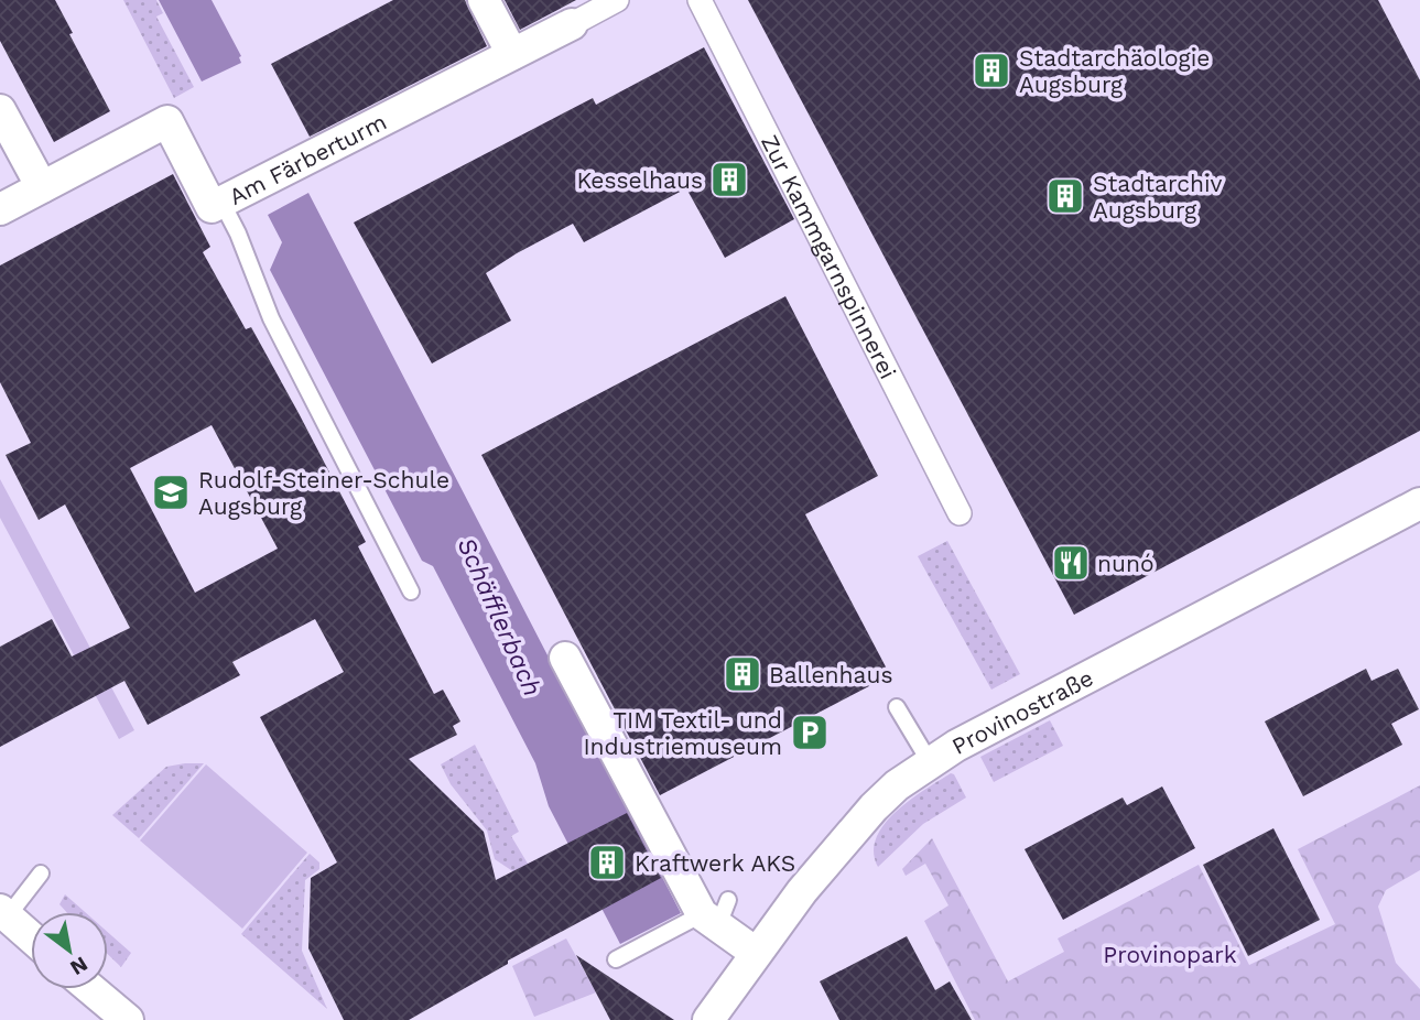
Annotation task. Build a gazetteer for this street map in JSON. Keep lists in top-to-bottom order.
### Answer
{
  "streets": {
    "street": ["Am Färberturm", "Zur Kammgarnspinnerei", "Provinostraße"]
  },
  "water": ["Schäfflerbach"],
  "parks": ["Provinopark"],
  "places": {
    "building": [
      "Stadtarchäologie Augsburg",
      "Kesselhaus",
      "Stadtarchiv Augsburg",
      "Ballenhaus",
      "Kraftwerk AKS"
    ],
    "school or university": ["Rudolf-Steiner-Schule Augsburg"],
    "restaurant": ["nunó"],
    "parking": ["TIM Textil- und Industriemuseum"]
  },
  "north": "bottom right"
}
